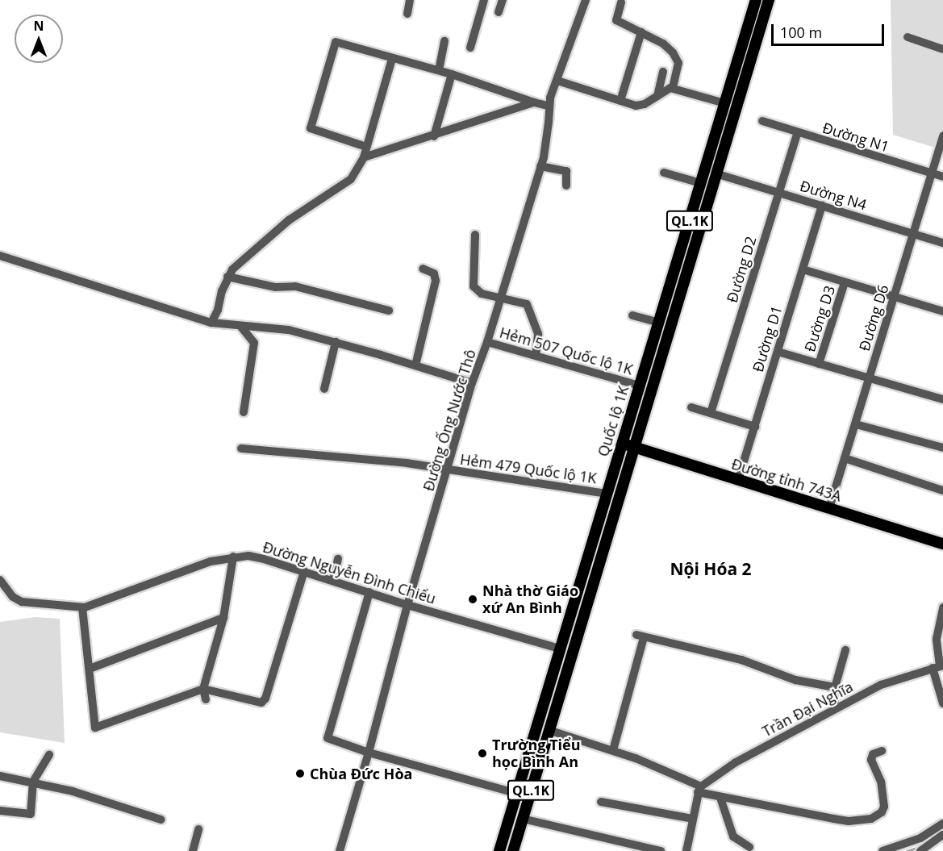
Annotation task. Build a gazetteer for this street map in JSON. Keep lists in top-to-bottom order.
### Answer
{
  "streets": {
    "main road": ["QL.1K", "Quốc lộ 1K", "Đường tỉnh 743A"],
    "street": [
      "Đường N1",
      "Đường N4",
      "Đường D2",
      "Đường D6",
      "Đường D3",
      "Đường D1",
      "Hẻm 507 Quốc lộ 1K",
      "Đường Ống Nước Thô",
      "Hẻm 479 Quốc lộ 1K",
      "Đường Nguyễn Đình Chiểu",
      "Trần Đại Nghĩa"
    ]
  },
  "crossings": [
    ["Đường N1", "Đường D2"],
    ["Đường N1", "Đường D6"],
    ["Đường N4", "Đường D2"],
    ["Đường N4", "Đường D6"],
    ["Đường N4", "Đường D1"],
    ["Đường N4", "Quốc lộ 1K"],
    ["Đường D6", "Đường tỉnh 743A"],
    ["Đường D1", "Đường tỉnh 743A"],
    ["Hẻm 507 Quốc lộ 1K", "Đường Ống Nước Thô"],
    ["Hẻm 507 Quốc lộ 1K", "Quốc lộ 1K"],
    ["Đường Ống Nước Thô", "Hẻm 479 Quốc lộ 1K"],
    ["Đường Ống Nước Thô", "Đường Nguyễn Đình Chiểu"],
    ["Quốc lộ 1K", "Hẻm 479 Quốc lộ 1K"],
    ["Quốc lộ 1K", "Đường tỉnh 743A"],
    ["Quốc lộ 1K", "Đường Nguyễn Đình Chiểu"]
  ],
  "districts": ["Nội Hóa 2"],
  "places": ["Nhà thờ Giáo xứ An Bình", "Trường Tiểu học Bình An", "Chùa Đức Hòa"],
  "scale_bar": "100 m",
  "north": "top"
}
